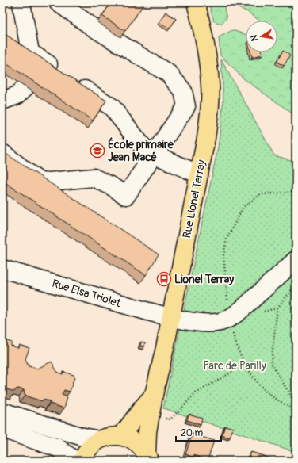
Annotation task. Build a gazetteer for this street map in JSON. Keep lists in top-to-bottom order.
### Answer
{
  "streets": {
    "main road": ["Rue Lionel Terray"],
    "street": ["Rue Elsa Triolet"]
  },
  "crossings": [
    ["Rue Lionel Terray", "Rue Elsa Triolet"]
  ],
  "parks": ["Parc de Parilly"],
  "places": {
    "school or university": ["École primaire Jean Macé"],
    "bus stop": ["Lionel Terray"]
  },
  "scale_bar": "20 m",
  "north": "left"
}
